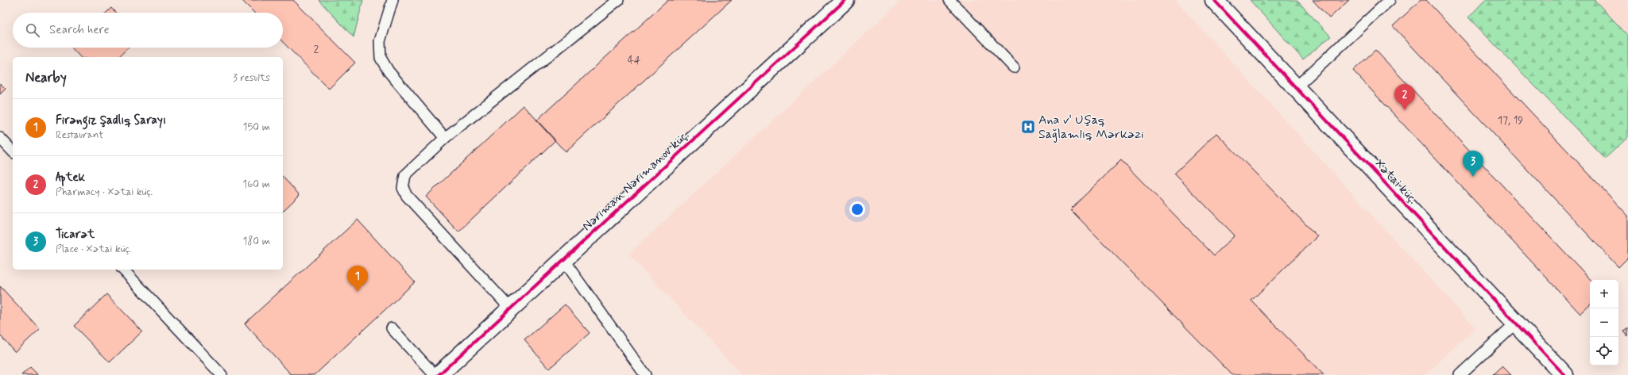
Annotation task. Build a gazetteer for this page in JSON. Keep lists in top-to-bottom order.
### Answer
{
  "streets": {
    "street": ["Nəriman Nərimanov küç.", "Xətai küç."]
  },
  "places": {
    "hospital": ["Ana v' Uşaq Sağlamlıq Mərkəzi"]
  },
  "house_numbers": ["2", "44", "17, 19"],
  "page": {
    "search": "Search here",
    "heading": ["Nearby", "3 results"],
    "pins": ["2", "3", "1"],
    "list": [
      {
        "mark": "1",
        "name": "Firəngiz Şadlıq Sarayı",
        "note": "Restaurant",
        "value": "150 m"
      },
      {
        "mark": "2",
        "name": "Aptek",
        "note": "Pharmacy · Xətai küç.",
        "value": "160 m"
      },
      {
        "mark": "3",
        "name": "Ticarət",
        "note": "Place · Xətai küç.",
        "value": "180 m"
      }
    ],
    "map_buttons": ["+", "−"]
  }
}
